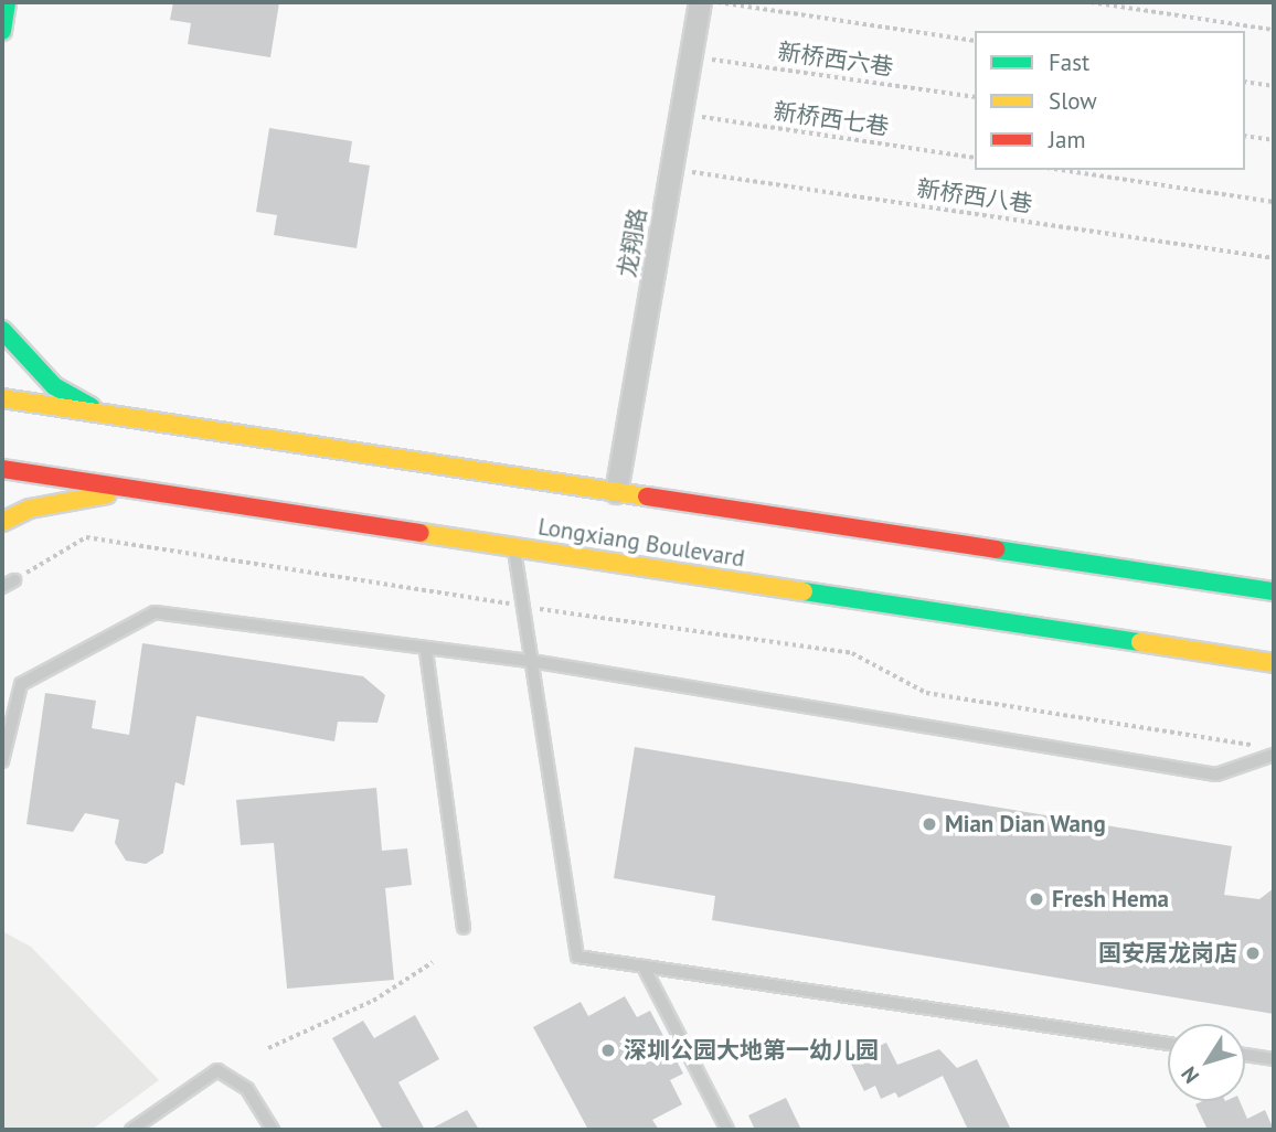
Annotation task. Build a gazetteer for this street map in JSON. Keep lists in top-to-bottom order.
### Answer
{
  "streets": {
    "main road": ["Longxiang Boulevard"],
    "street": ["龙翔路"],
    "path": ["新桥西六巷", "新桥西七巷", "新桥西八巷"]
  },
  "crossings": [
    ["新桥西六巷", "龙翔路"],
    ["新桥西七巷", "龙翔路"],
    ["新桥西八巷", "龙翔路"],
    ["龙翔路", "Longxiang Boulevard"]
  ],
  "places": [
    "Mian Dian Wang",
    "Fresh Hema",
    "国安居龙岗店",
    "深圳公园大地第一幼儿园"
  ],
  "legend": ["Fast", "Slow", "Jam"],
  "north": "bottom left"
}
